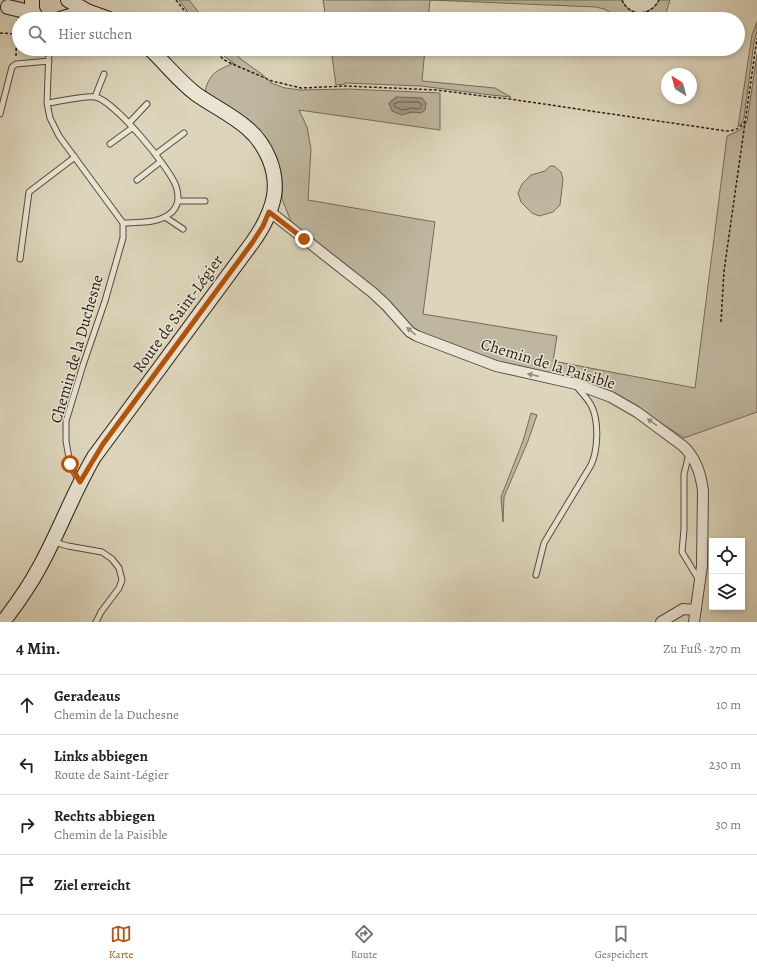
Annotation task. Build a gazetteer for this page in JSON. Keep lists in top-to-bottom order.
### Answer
{
  "streets": {
    "main road": ["Route de Saint-Légier"],
    "street": ["Chemin de la Paisible"],
    "lane": ["Chemin de la Duchesne"]
  },
  "crossings": [
    ["Route de Saint-Légier", "Chemin de la Duchesne"],
    ["Route de Saint-Légier", "Chemin de la Paisible"]
  ],
  "one_way": ["Chemin de la Paisible"],
  "north": "top left",
  "page": {
    "search": "Hier suchen",
    "heading": ["4 Min.", "Zu Fuß · 270 m"],
    "list": [
      ["Geradeaus", "Chemin de la Duchesne", "10 m"],
      ["Links abbiegen", "Route de Saint-Légier", "230 m"],
      ["Rechts abbiegen", "Chemin de la Paisible", "30 m"],
      "Ziel erreicht"
    ],
    "nav": ["Karte", "Route", "Gespeichert"]
  }
}
